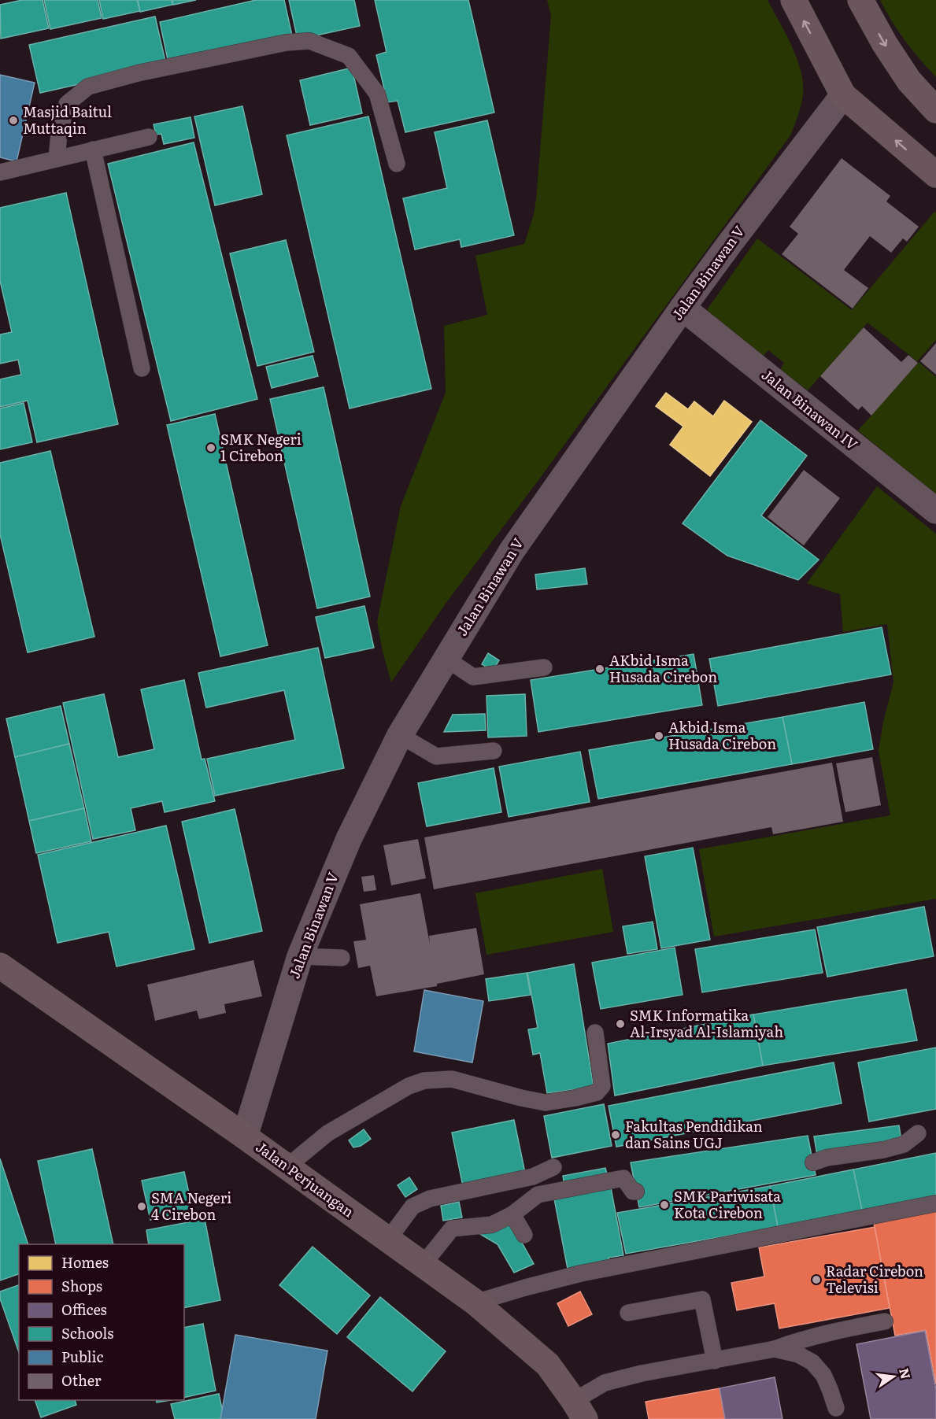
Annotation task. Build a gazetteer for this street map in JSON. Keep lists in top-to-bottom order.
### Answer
{
  "streets": {
    "street": ["Jalan Binawan V", "Jalan Binawan IV", "Jalan Perjuangan"]
  },
  "crossings": [
    ["Jalan Binawan V", "Jalan Binawan IV"],
    ["Jalan Binawan V", "Jalan Perjuangan"]
  ],
  "places": [
    "Masjid Baitul Muttaqin",
    "SMK Negeri 1 Cirebon",
    "AKbid Isma Husada Cirebon",
    "Akbid Isma Husada Cirebon",
    "SMK Informatika Al-Irsyad Al-Islamiyah",
    "Fakultas Pendidikan dan Sains UGJ",
    "SMK Pariwisata Kota Cirebon",
    "SMA Negeri 4 Cirebon",
    "Radar Cirebon Televisi"
  ],
  "legend": [
    "Homes",
    "Shops",
    "Offices",
    "Schools",
    "Public",
    "Other"
  ],
  "north": "right"
}
